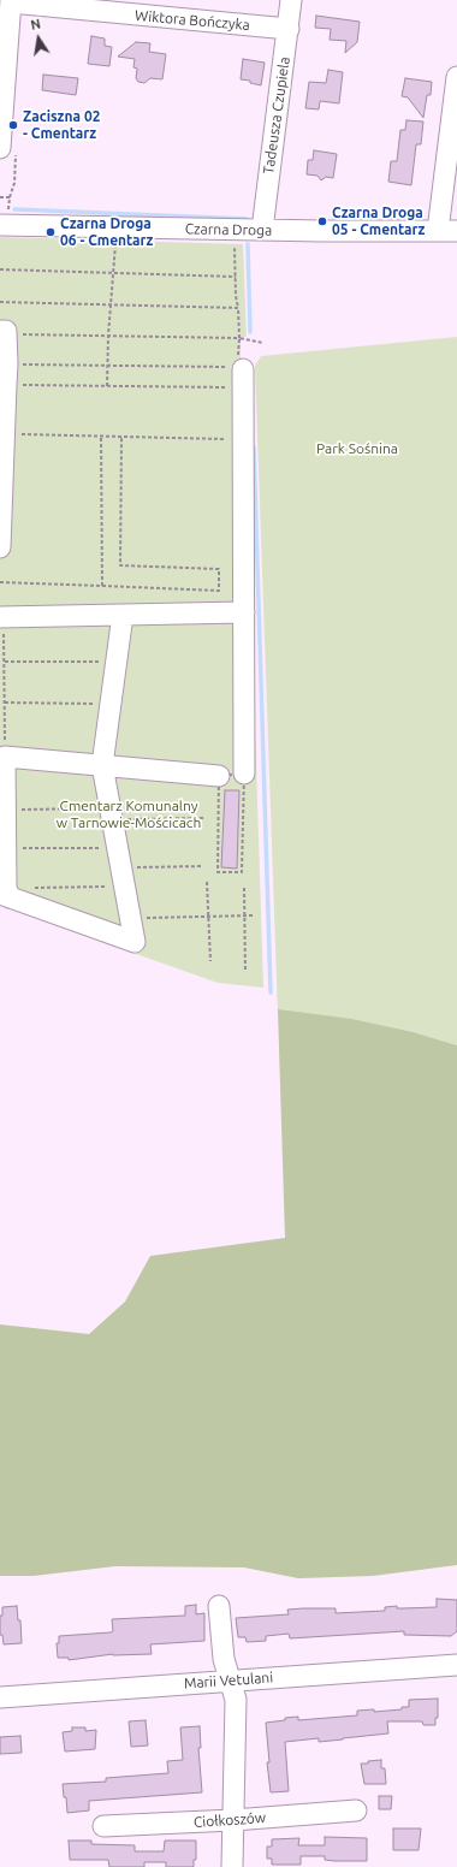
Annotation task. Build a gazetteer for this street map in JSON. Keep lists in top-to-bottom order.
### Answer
{
  "streets": {
    "street": [
      "Wiktora Bończyka",
      "Tadeusza Czupiela",
      "Czarna Droga",
      "Marii Vetulani",
      "Ciołkoszów"
    ]
  },
  "crossings": [
    ["Wiktora Bończyka", "Tadeusza Czupiela"],
    ["Tadeusza Czupiela", "Czarna Droga"]
  ],
  "parks": ["Park Sośnina", "Cmentarz Komunalny w Tarnowie-Mościcach"],
  "places": ["Zaciszna 02 - Cmentarz", "Czarna Droga 05 - Cmentarz", "Czarna Droga 06 - Cmentarz"],
  "north": "top"
}
